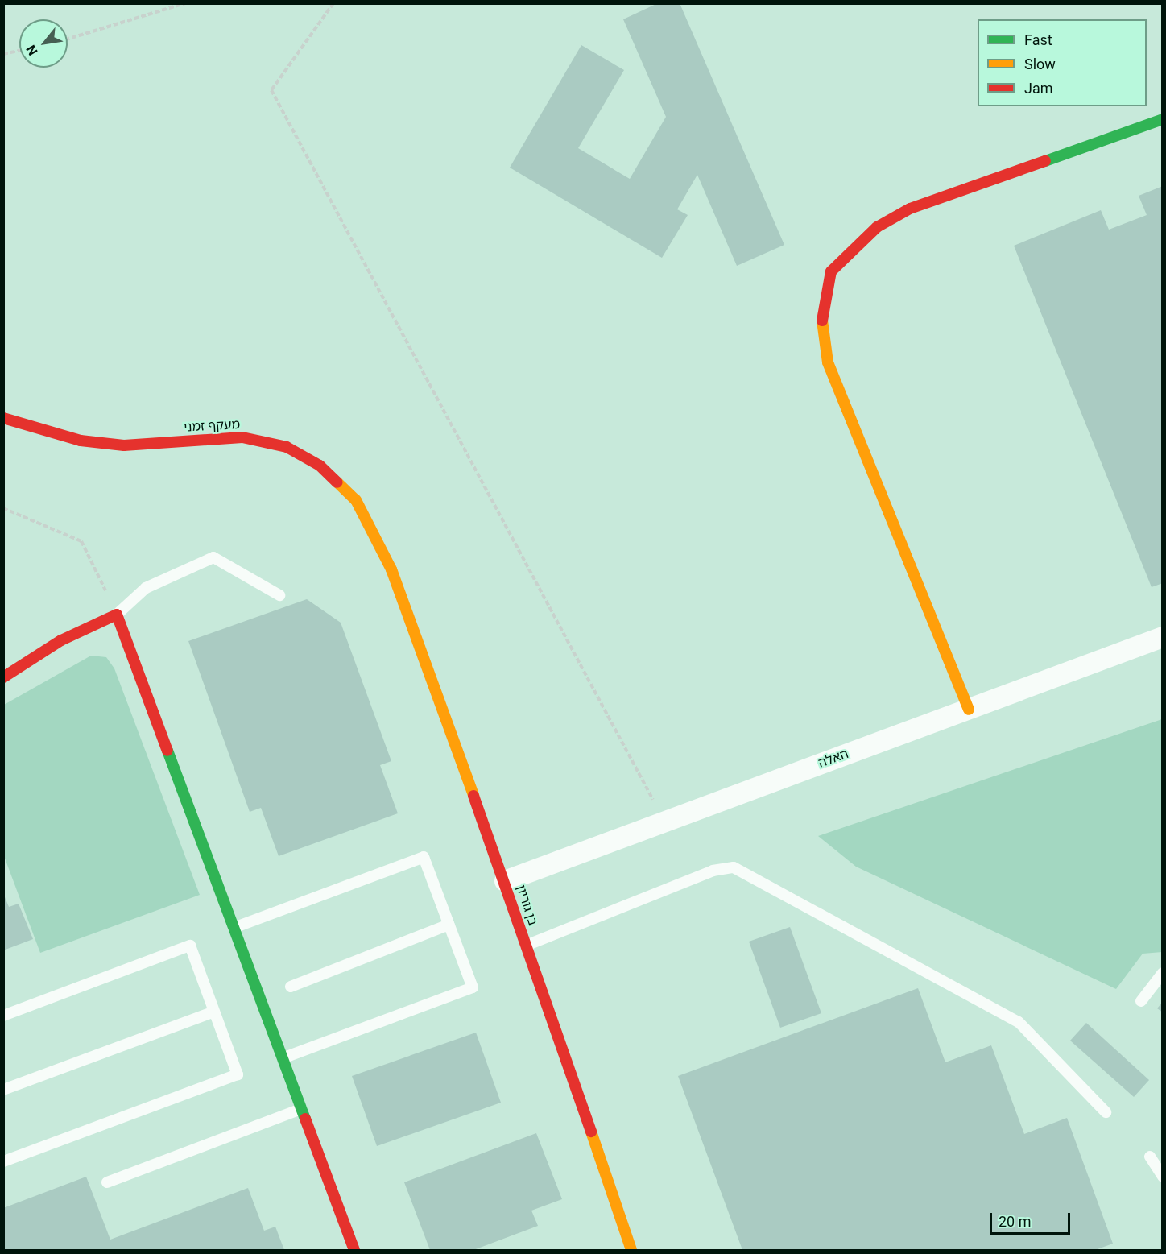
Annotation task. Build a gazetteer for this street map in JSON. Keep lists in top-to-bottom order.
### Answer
{
  "streets": {
    "street": ["מעקף זמני", "האלה", "בן גוריון"]
  },
  "crossings": [
    ["מעקף זמני", "בן גוריון"],
    ["האלה", "בן גוריון"]
  ],
  "legend": ["Fast", "Slow", "Jam"],
  "scale_bar": "20 m",
  "north": "bottom left"
}
